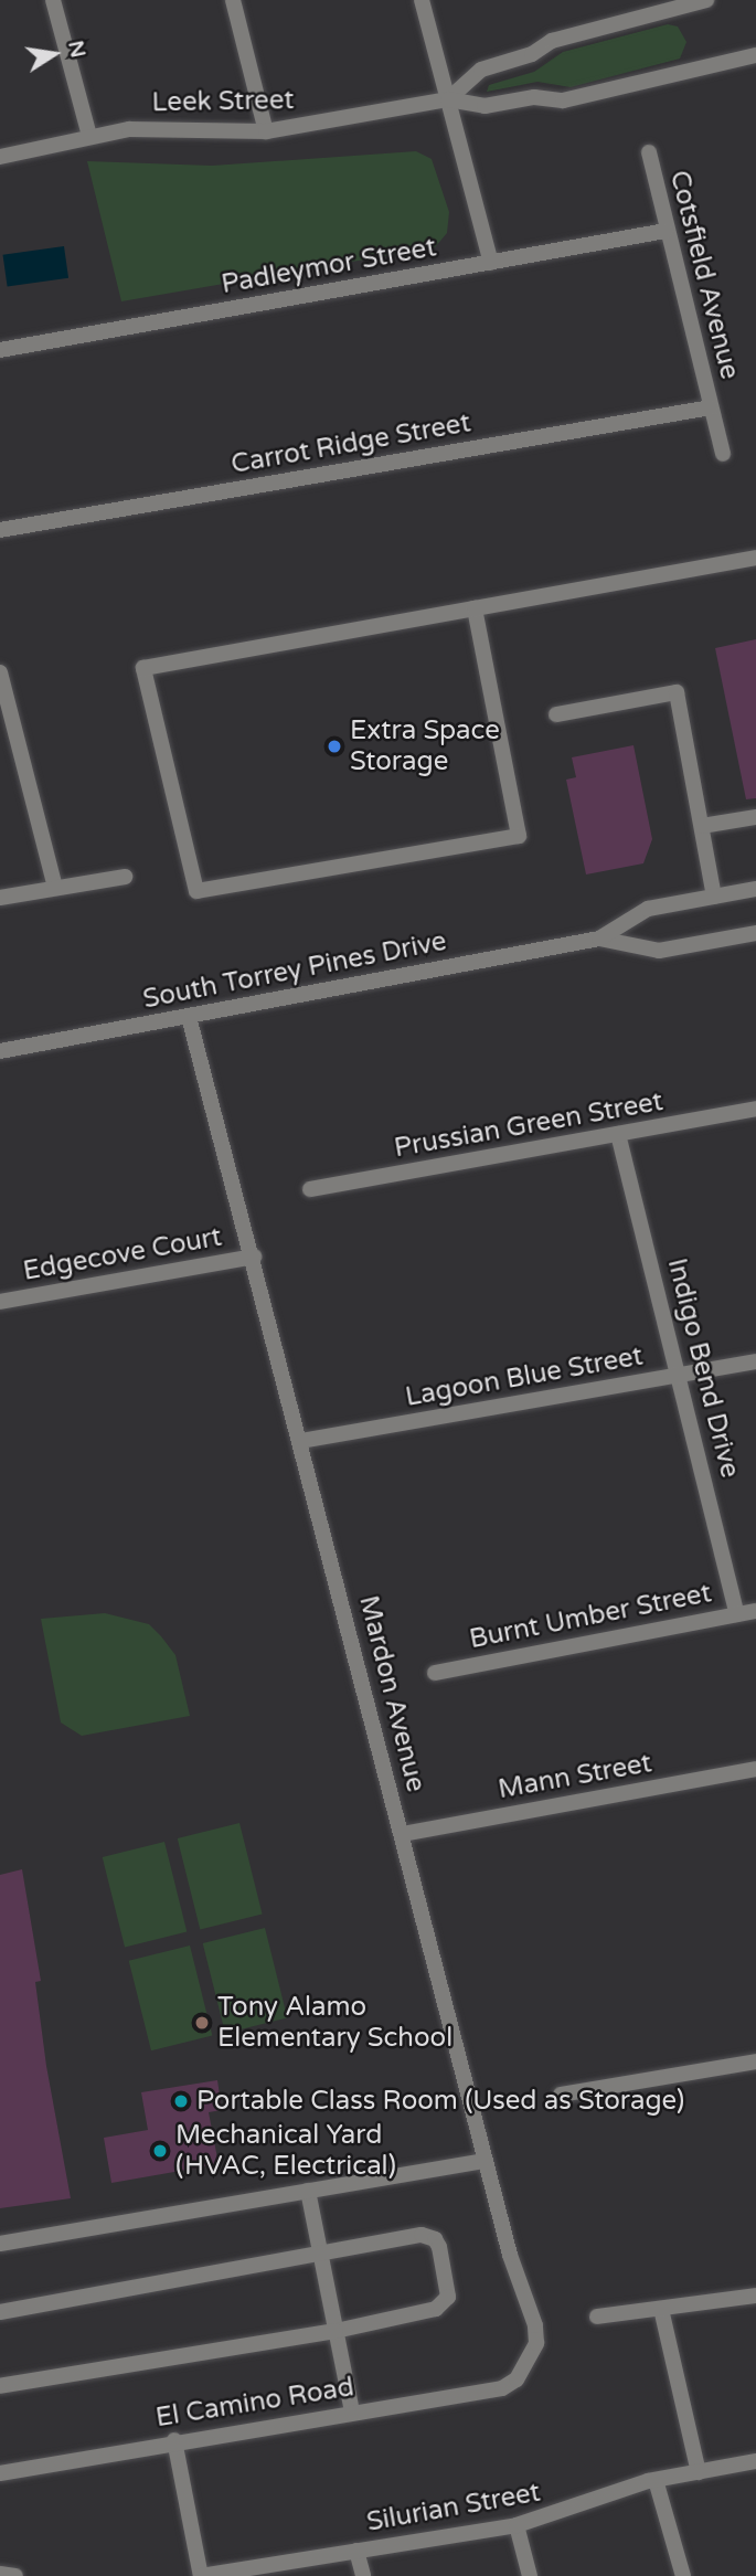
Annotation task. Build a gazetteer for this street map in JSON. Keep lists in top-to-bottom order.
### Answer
{
  "streets": {
    "street": [
      "Leek Street",
      "Padleymor Street",
      "Cotsfield Avenue",
      "Carrot Ridge Street",
      "South Torrey Pines Drive",
      "Prussian Green Street",
      "Edgecove Court",
      "Indigo Bend Drive",
      "Lagoon Blue Street",
      "Burnt Umber Street",
      "Mardon Avenue",
      "Mann Street",
      "El Camino Road",
      "Silurian Street"
    ]
  },
  "crossings": [
    ["Padleymor Street", "Cotsfield Avenue"],
    ["Cotsfield Avenue", "Carrot Ridge Street"],
    ["South Torrey Pines Drive", "Mardon Avenue"],
    ["Prussian Green Street", "Indigo Bend Drive"],
    ["Edgecove Court", "Mardon Avenue"],
    ["Indigo Bend Drive", "Lagoon Blue Street"],
    ["Indigo Bend Drive", "Burnt Umber Street"],
    ["Lagoon Blue Street", "Mardon Avenue"],
    ["Mardon Avenue", "Mann Street"],
    ["Mardon Avenue", "El Camino Road"]
  ],
  "places": [
    "Extra Space Storage",
    "Tony Alamo Elementary School",
    "Portable Class Room (Used as Storage)",
    "Mechanical Yard (HVAC, Electrical)"
  ],
  "north": "right"
}
